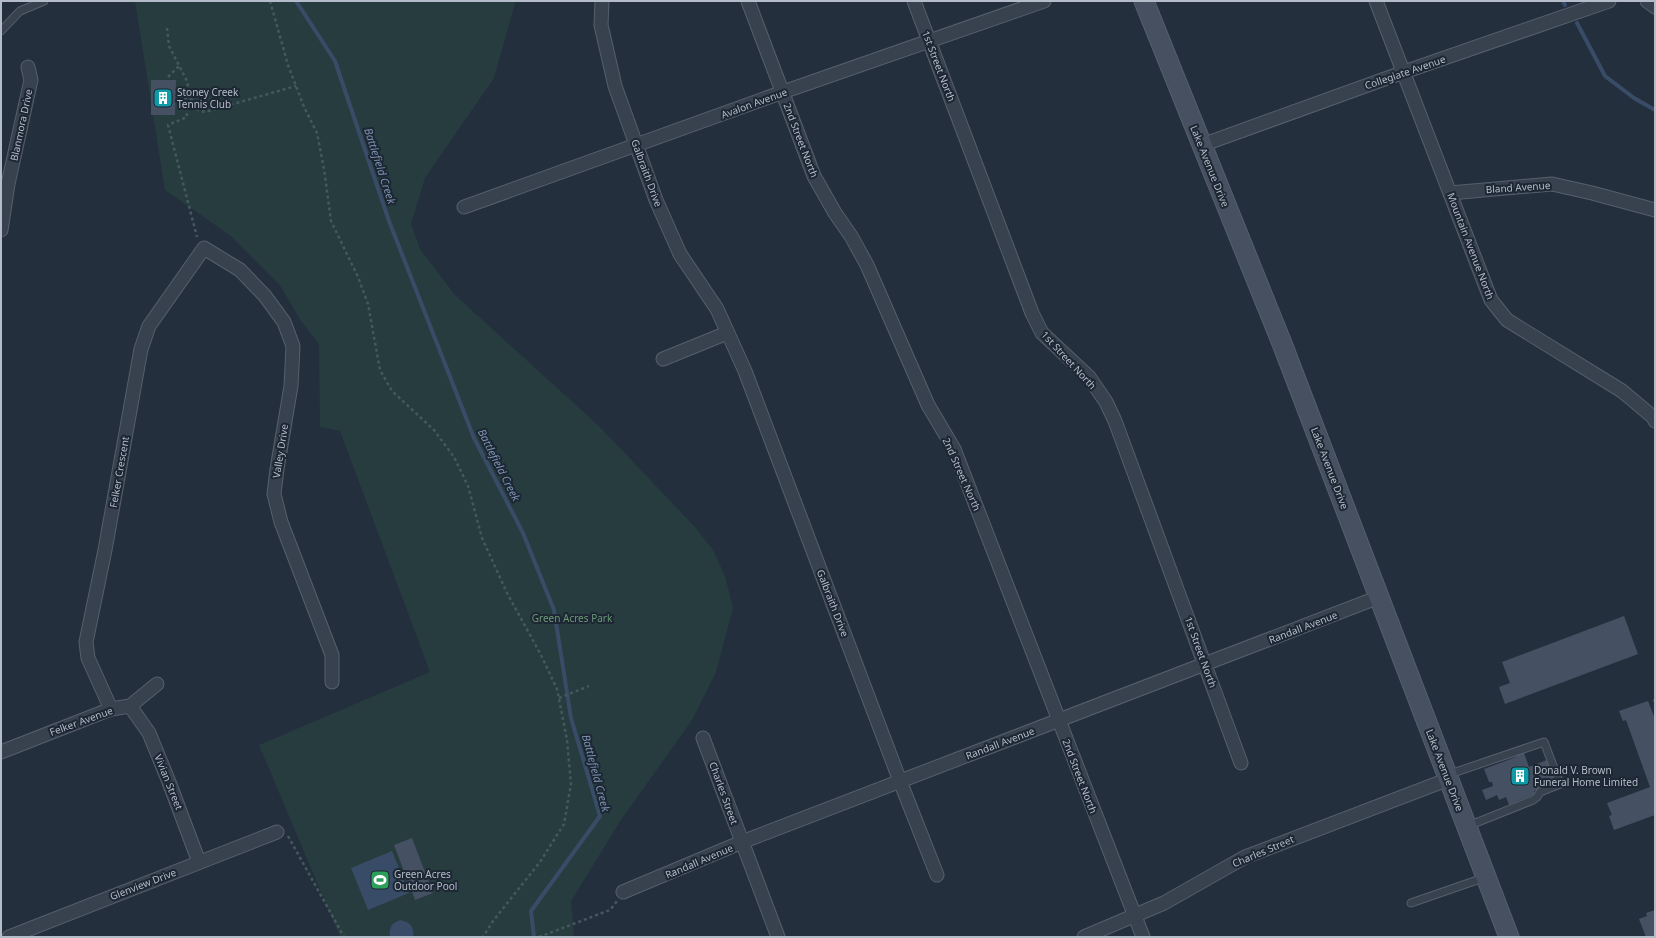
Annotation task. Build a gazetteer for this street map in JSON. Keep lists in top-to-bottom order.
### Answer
{
  "streets": {
    "street": [
      "1st Street North",
      "Collegiate Avenue",
      "Avalon Avenue",
      "Blanmora Drive",
      "2nd Street North",
      "Lake Avenue Drive",
      "Galbraith Drive",
      "Bland Avenue",
      "Mountain Avenue North",
      "Valley Drive",
      "Felker Crescent",
      "Randall Avenue",
      "Felker Avenue",
      "Vivian Street",
      "Charles Street",
      "Glenview Drive"
    ]
  },
  "crossings": [
    ["1st Street North", "Avalon Avenue"],
    ["1st Street North", "Randall Avenue"],
    ["Collegiate Avenue", "Lake Avenue Drive"],
    ["Collegiate Avenue", "Mountain Avenue North"],
    ["Avalon Avenue", "2nd Street North"],
    ["Avalon Avenue", "Galbraith Drive"],
    ["2nd Street North", "Randall Avenue"],
    ["2nd Street North", "Charles Street"],
    ["Lake Avenue Drive", "Randall Avenue"],
    ["Lake Avenue Drive", "Charles Street"],
    ["Galbraith Drive", "Randall Avenue"],
    ["Bland Avenue", "Mountain Avenue North"],
    ["Valley Drive", "Felker Crescent"],
    ["Felker Crescent", "Felker Avenue"],
    ["Randall Avenue", "Charles Street"],
    ["Felker Avenue", "Vivian Street"],
    ["Vivian Street", "Glenview Drive"]
  ],
  "water": ["Battlefield Creek"],
  "parks": ["Green Acres Park"],
  "places": {
    "building": ["Stoney Creek Tennis Club", "Donald V. Brown Funeral Home Limited"],
    "sports": ["Green Acres Outdoor Pool"]
  }
}
